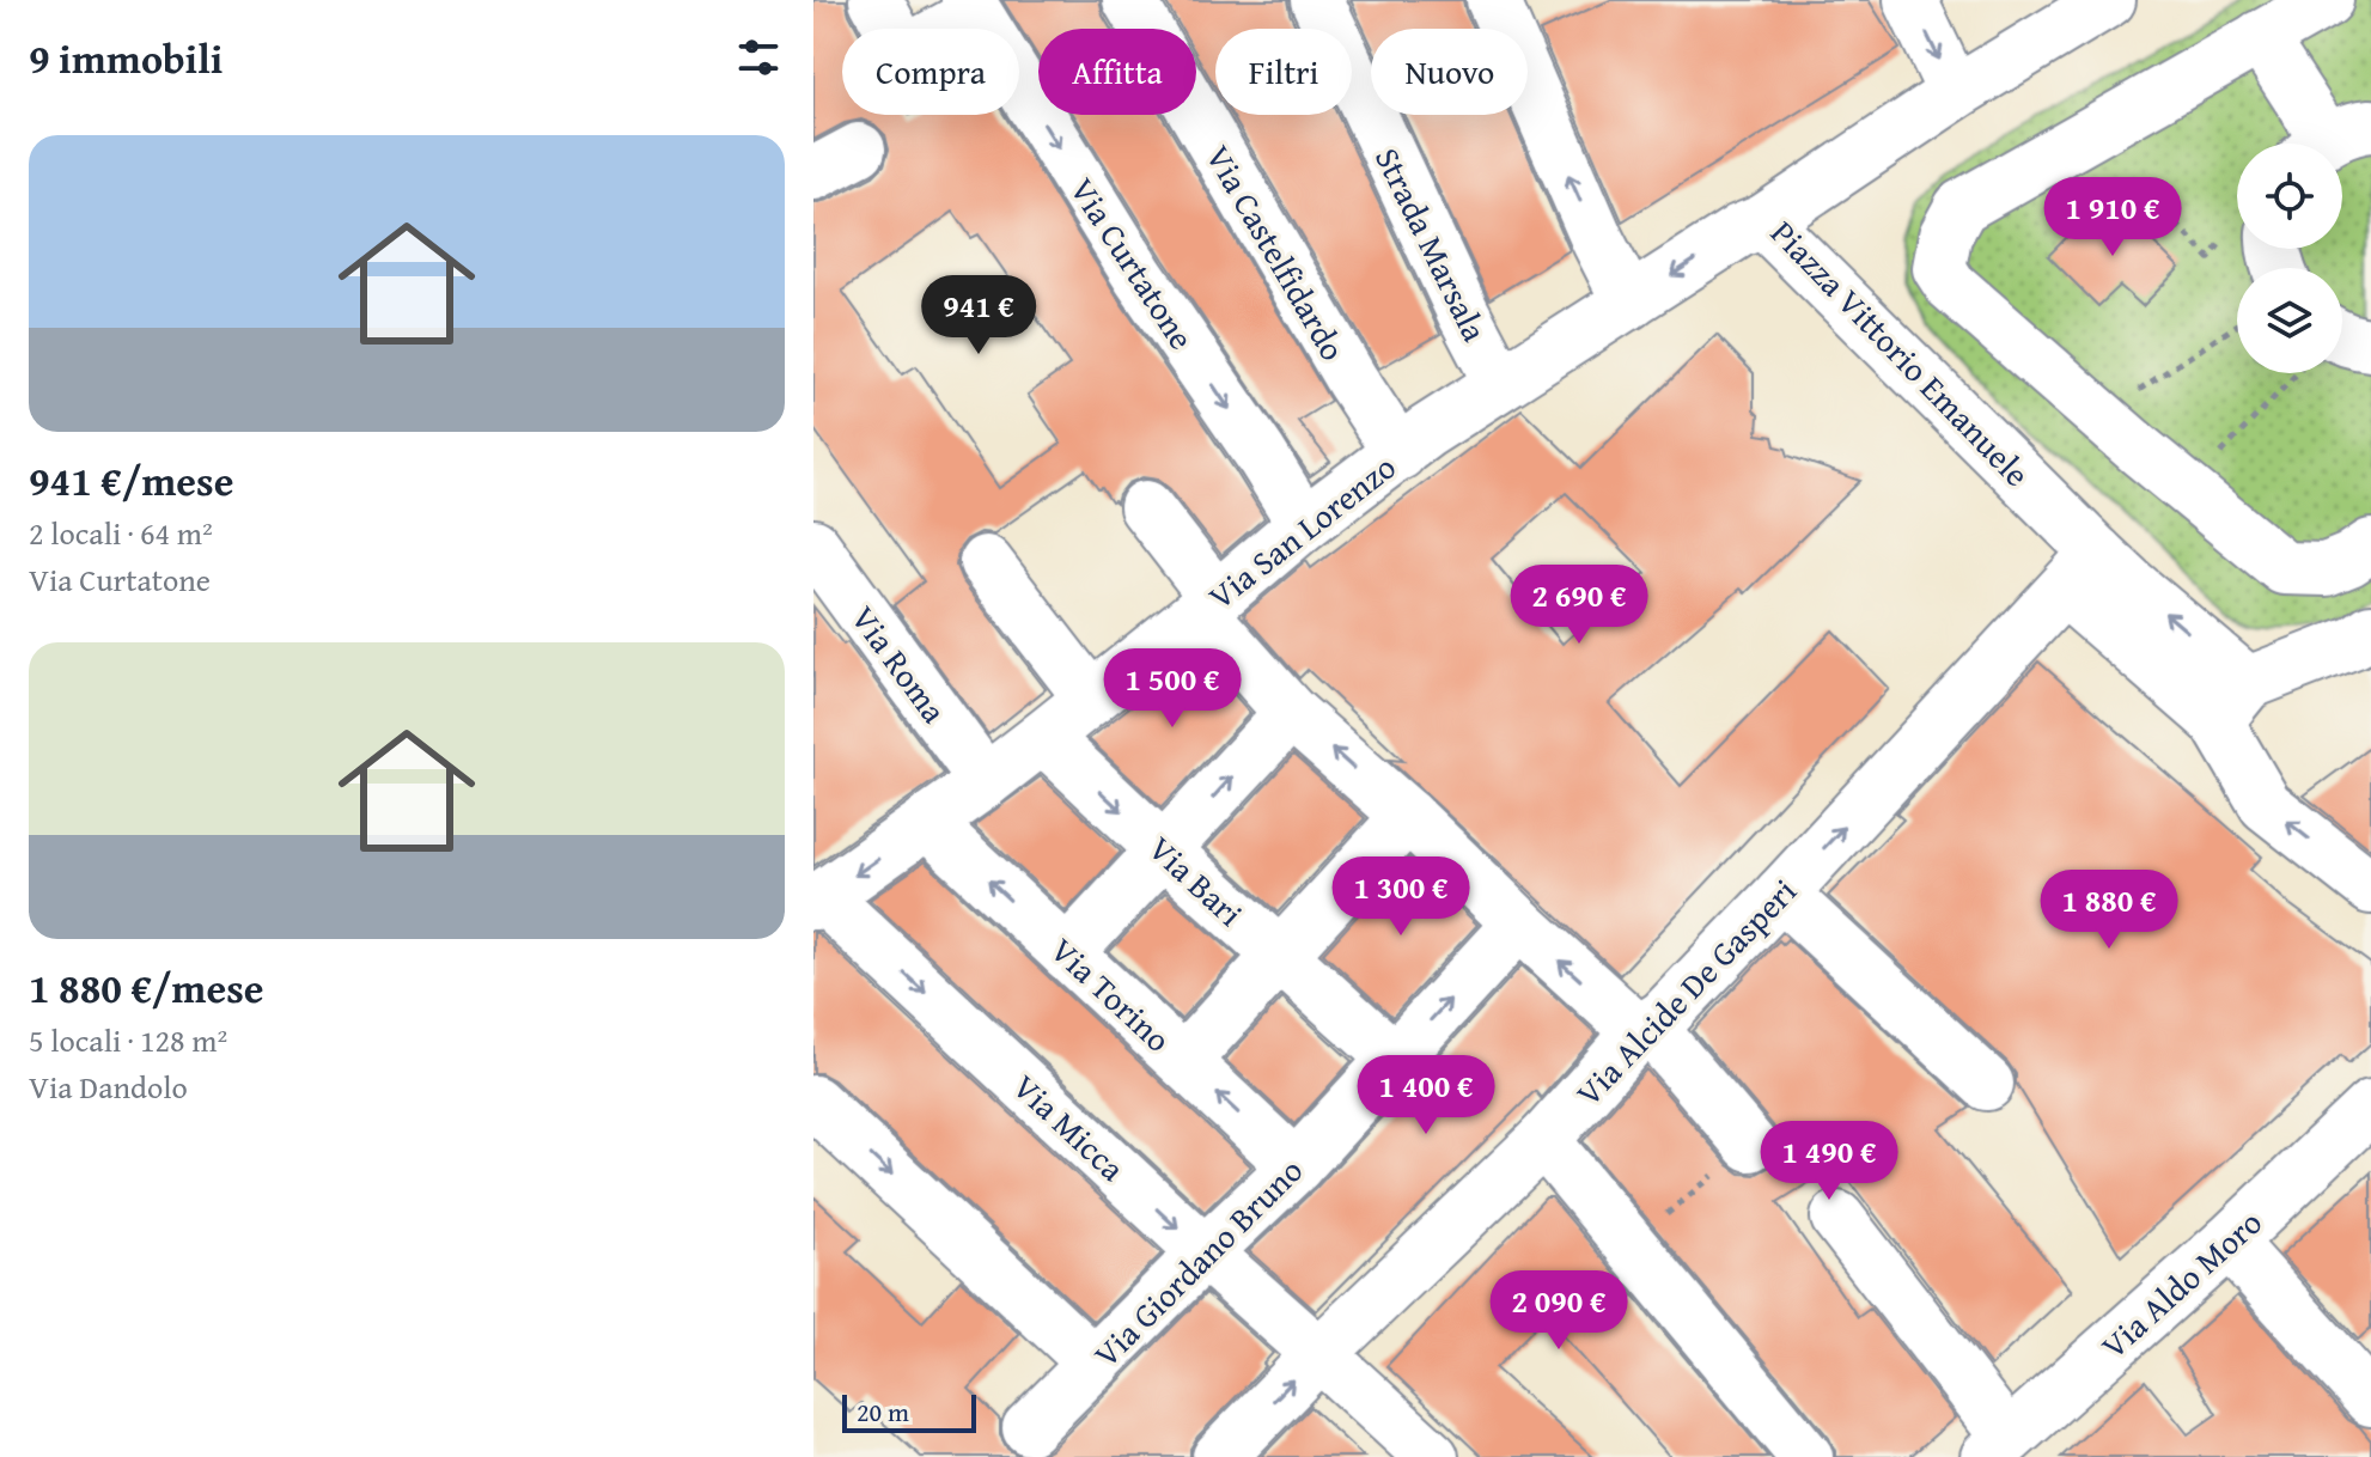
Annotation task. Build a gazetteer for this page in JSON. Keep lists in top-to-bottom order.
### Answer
{
  "streets": {
    "street": [
      "Strada Marsala",
      "Via Castelfidardo",
      "Via Curtatone",
      "Piazza Vittorio Emanuele",
      "Via San Lorenzo",
      "Via Roma",
      "Via Bari",
      "Via Alcide De Gasperi",
      "Via Torino",
      "Via Micca",
      "Via Giordano Bruno",
      "Via Aldo Moro"
    ]
  },
  "crossings": [
    ["Strada Marsala", "Via San Lorenzo"],
    ["Via Castelfidardo", "Via San Lorenzo"],
    ["Via Curtatone", "Via San Lorenzo"],
    ["Piazza Vittorio Emanuele", "Via San Lorenzo"],
    ["Piazza Vittorio Emanuele", "Via Alcide De Gasperi"],
    ["Via San Lorenzo", "Via Roma"],
    ["Via San Lorenzo", "Via Bari"],
    ["Via San Lorenzo", "Via Torino"],
    ["Via San Lorenzo", "Via Micca"],
    ["Via Bari", "Via Giordano Bruno"],
    ["Via Alcide De Gasperi", "Via Micca"],
    ["Via Torino", "Via Giordano Bruno"],
    ["Via Micca", "Via Giordano Bruno"]
  ],
  "one_way": ["Via Alcide De Gasperi"],
  "scale_bar": "20 m",
  "page": {
    "heading": "9 immobili",
    "chip": [
      "Compra",
      "Affitta",
      "Filtri",
      "Nuovo"
    ],
    "list": [
      {
        "name": "941 €/mese",
        "note": "2 locali · 64 m² · Via Curtatone"
      },
      {
        "name": "1 880 €/mese",
        "note": "5 locali · 128 m² · Via Dandolo"
      }
    ],
    "price": [
      "1 910 €",
      "941 €",
      "2 690 €",
      "1 500 €",
      "1 300 €",
      "1 880 €",
      "1 400 €",
      "1 490 €",
      "2 090 €"
    ],
    "scale": "20 m"
  }
}
